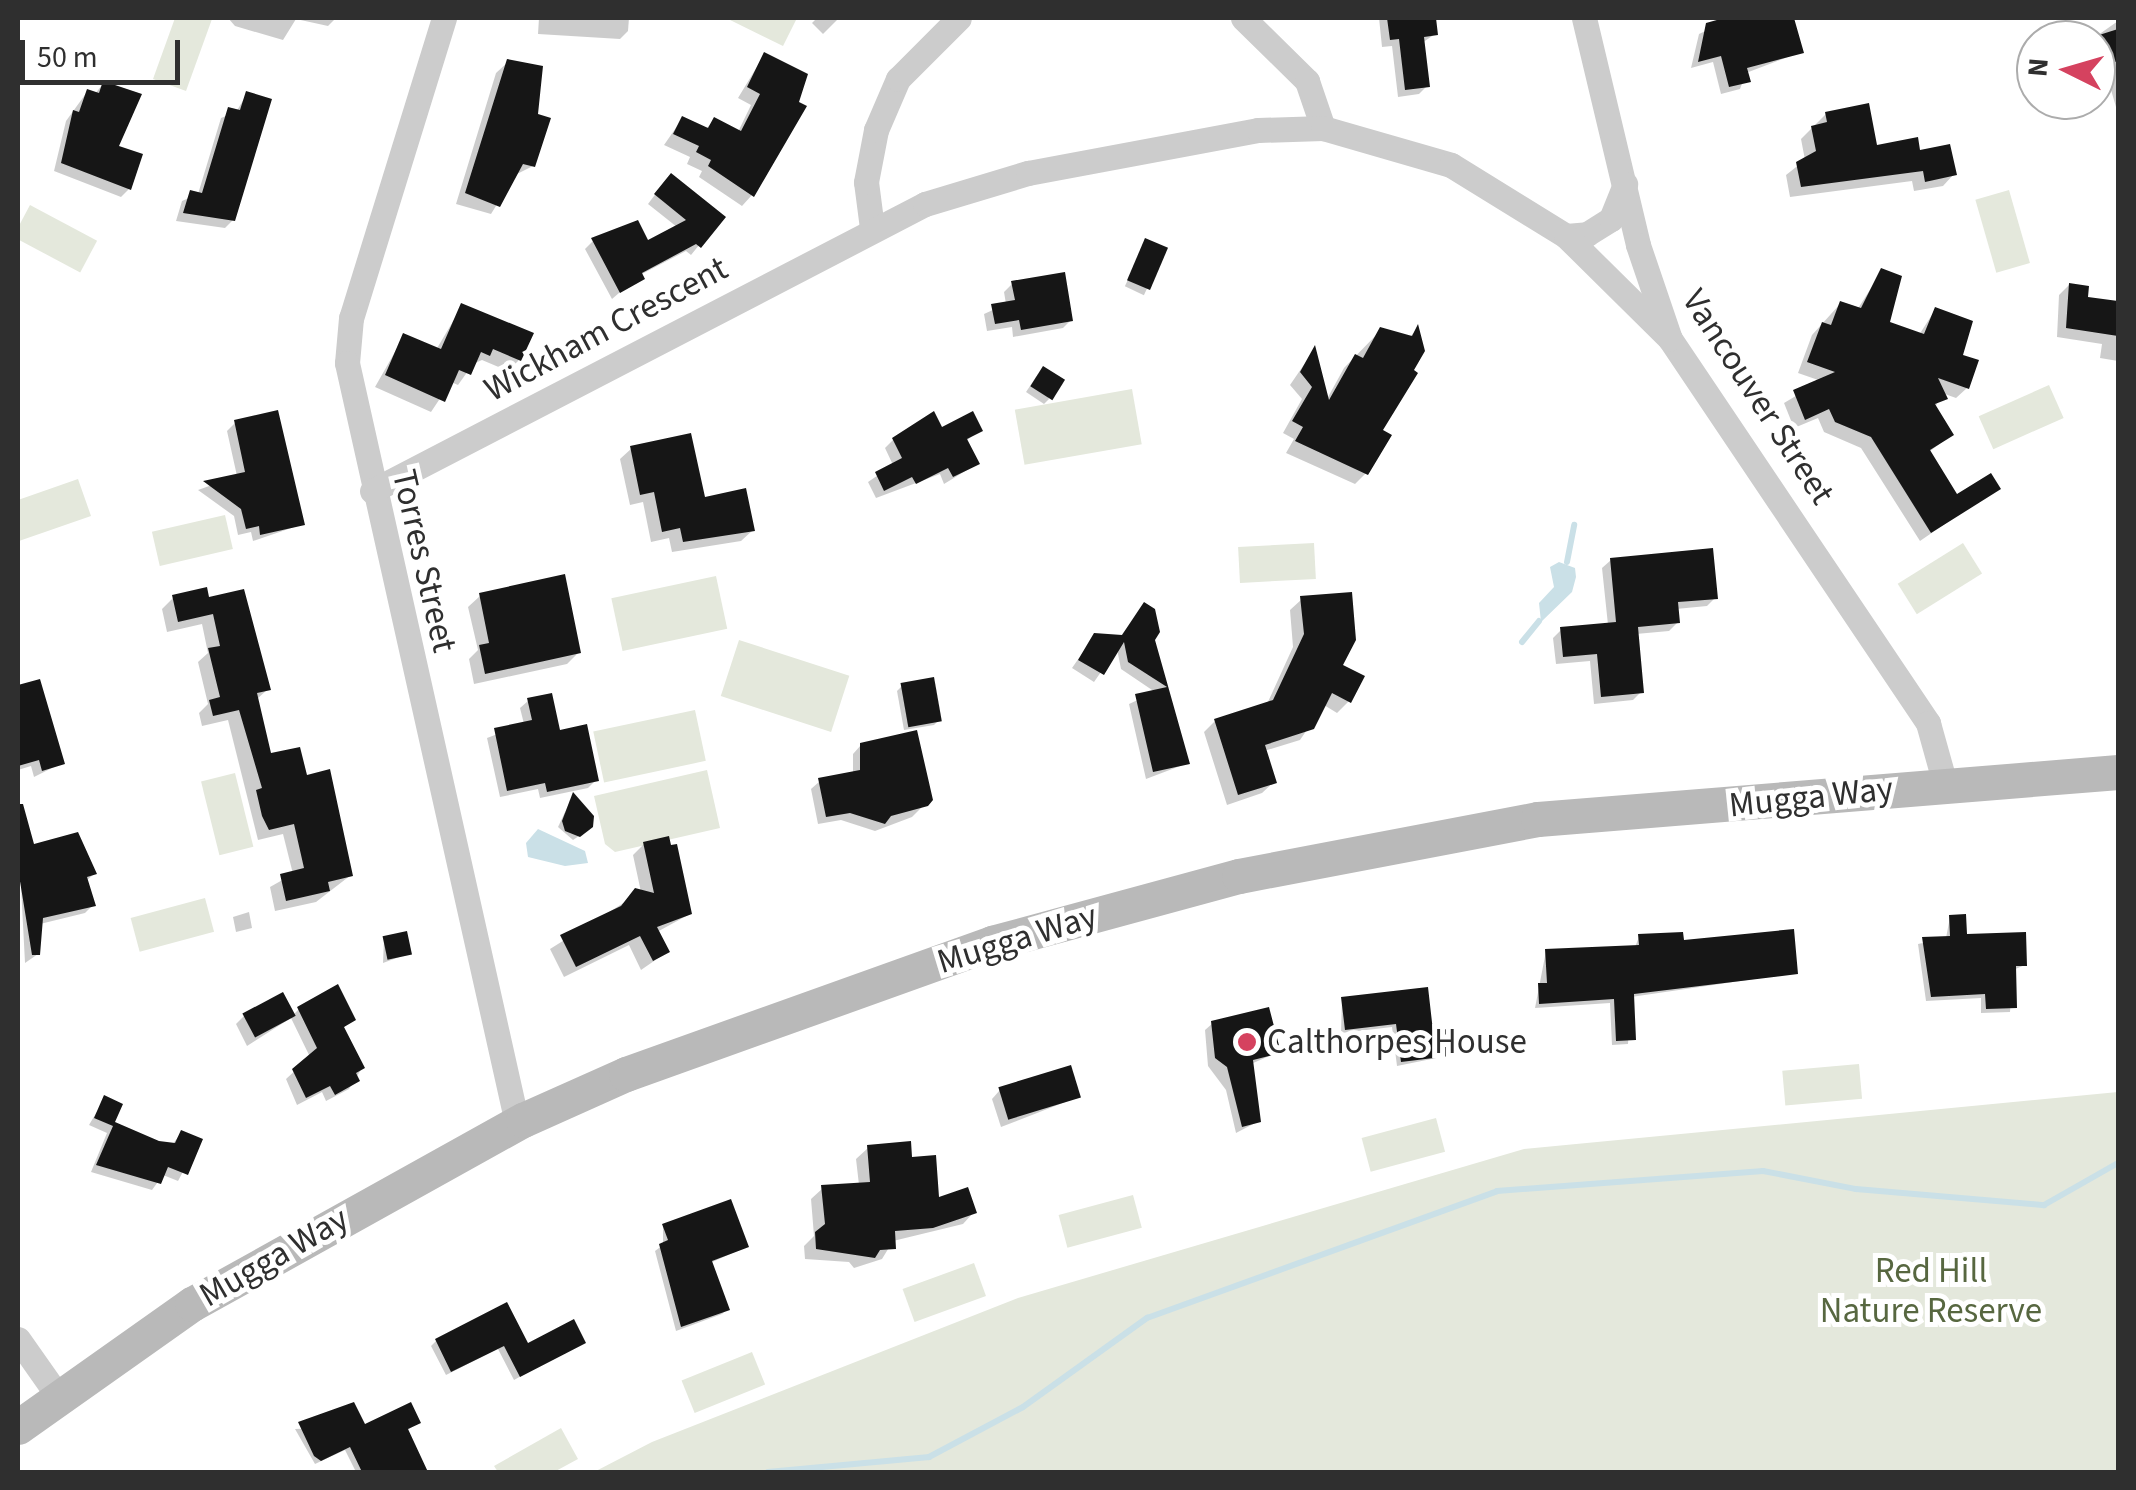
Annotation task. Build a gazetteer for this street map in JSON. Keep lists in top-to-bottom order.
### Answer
{
  "streets": {
    "main road": ["Mugga Way"],
    "street": ["Wickham Crescent", "Vancouver Street", "Torres Street"]
  },
  "crossings": [
    ["Wickham Crescent", "Vancouver Street"],
    ["Wickham Crescent", "Torres Street"],
    ["Vancouver Street", "Mugga Way"],
    ["Torres Street", "Mugga Way"]
  ],
  "parks": ["Red Hill Nature Reserve"],
  "places": ["Calthorpes House"],
  "scale_bar": "50 m",
  "north": "left"
}
